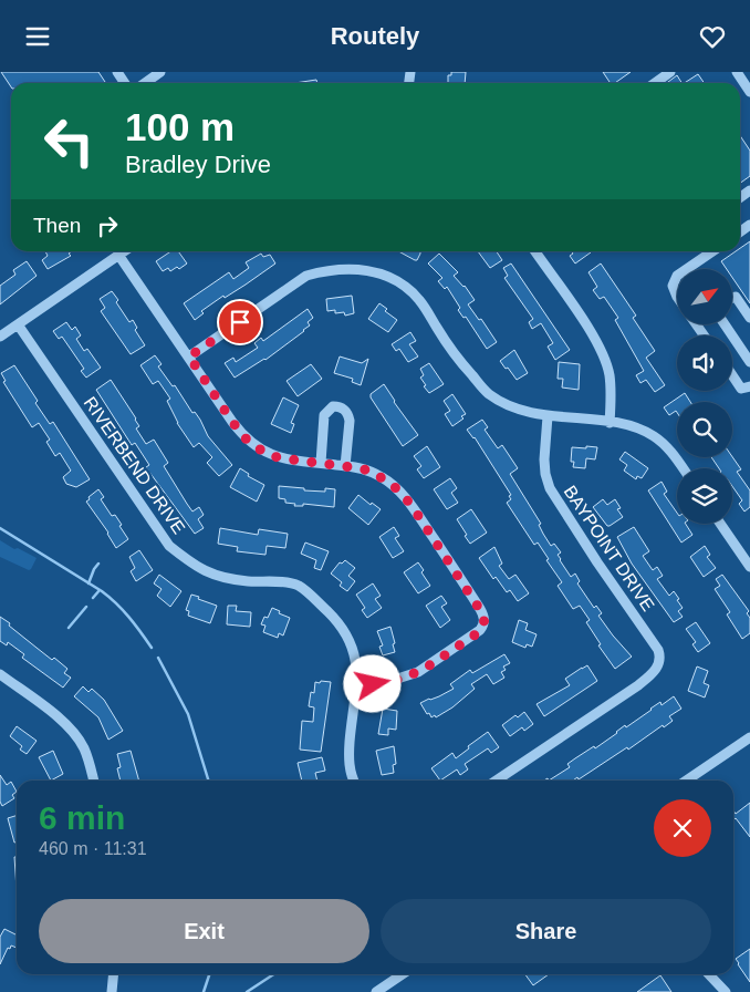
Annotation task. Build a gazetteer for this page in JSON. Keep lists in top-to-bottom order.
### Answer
{
  "streets": {
    "street": ["RIVERBEND DRIVE", "BAYPOINT DRIVE"]
  },
  "north": "top right",
  "page": {
    "header": "Routely",
    "turn": ["100 m", "Bradley Drive"],
    "then": "Then",
    "heading": ["6 min", "460 m · 11:31"],
    "buttons": ["Exit", "Share"]
  }
}
